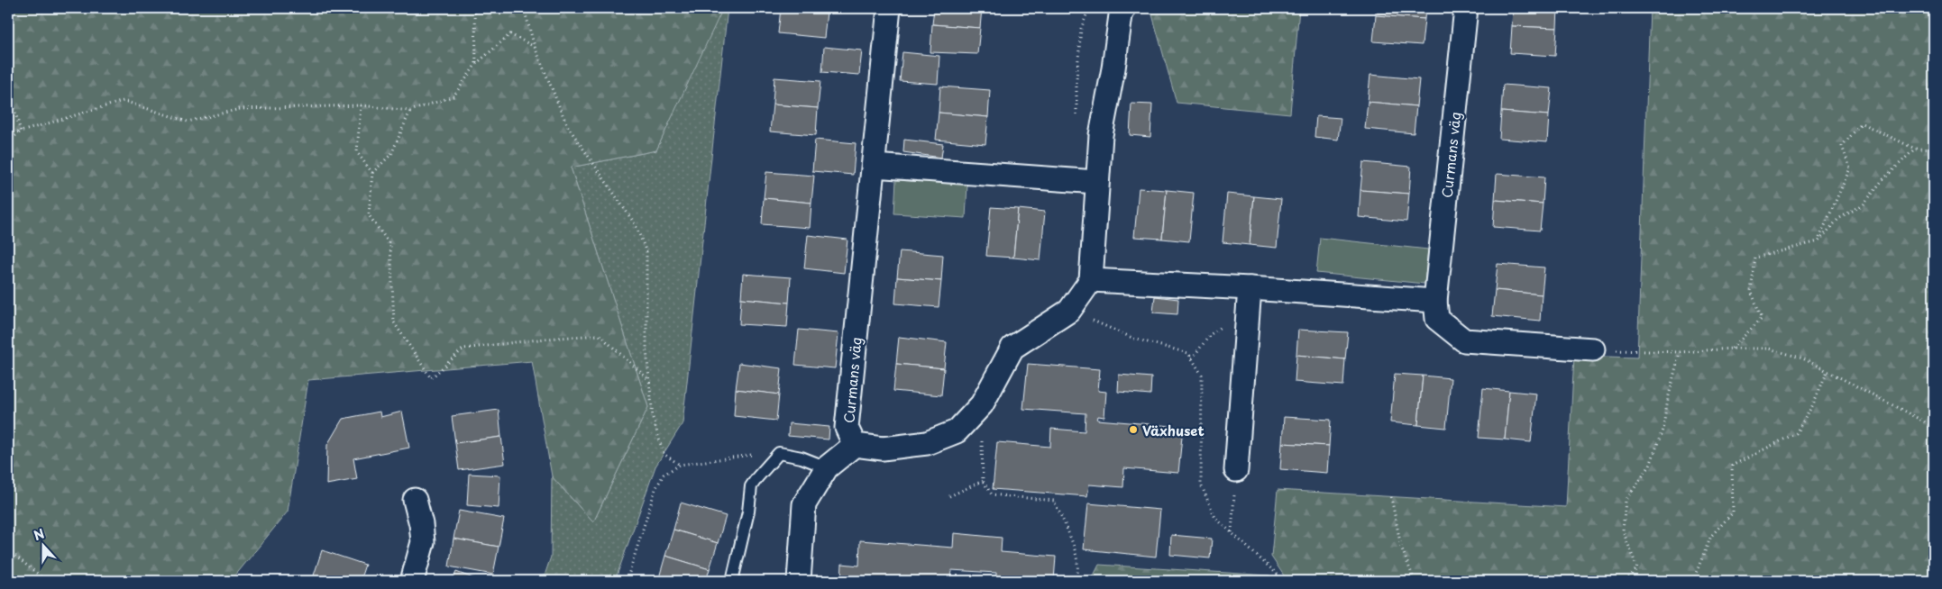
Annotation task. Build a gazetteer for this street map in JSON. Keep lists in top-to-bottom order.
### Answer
{
  "streets": {
    "street": ["Curmans väg"]
  },
  "places": ["Växhuset"],
  "north": "top"
}
